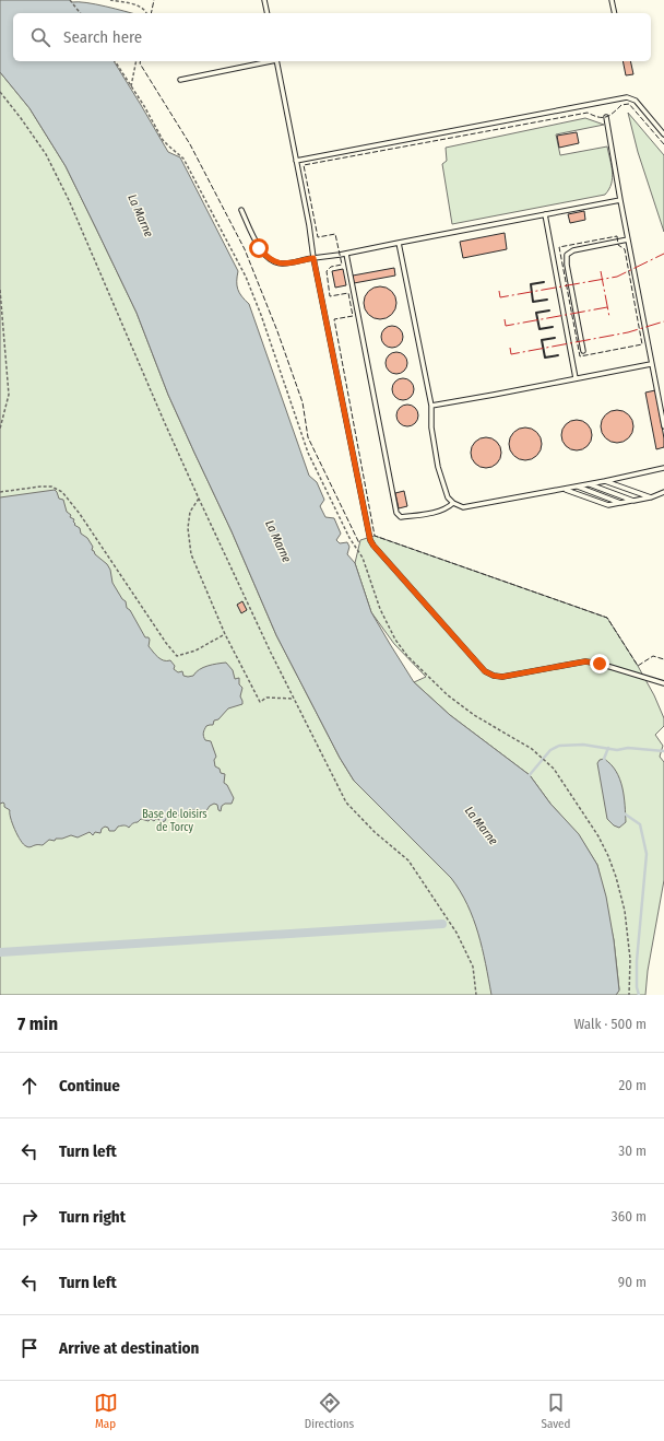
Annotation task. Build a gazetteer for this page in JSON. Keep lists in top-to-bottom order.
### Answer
{
  "water": ["La Marne"],
  "parks": ["Base de loisirs de Torcy"],
  "page": {
    "search": "Search here",
    "heading": ["7 min", "Walk · 500 m"],
    "list": [
      ["Continue", "20 m"],
      ["Turn left", "30 m"],
      ["Turn right", "360 m"],
      ["Turn left", "90 m"],
      "Arrive at destination"
    ],
    "nav": ["Map", "Directions", "Saved"]
  }
}
